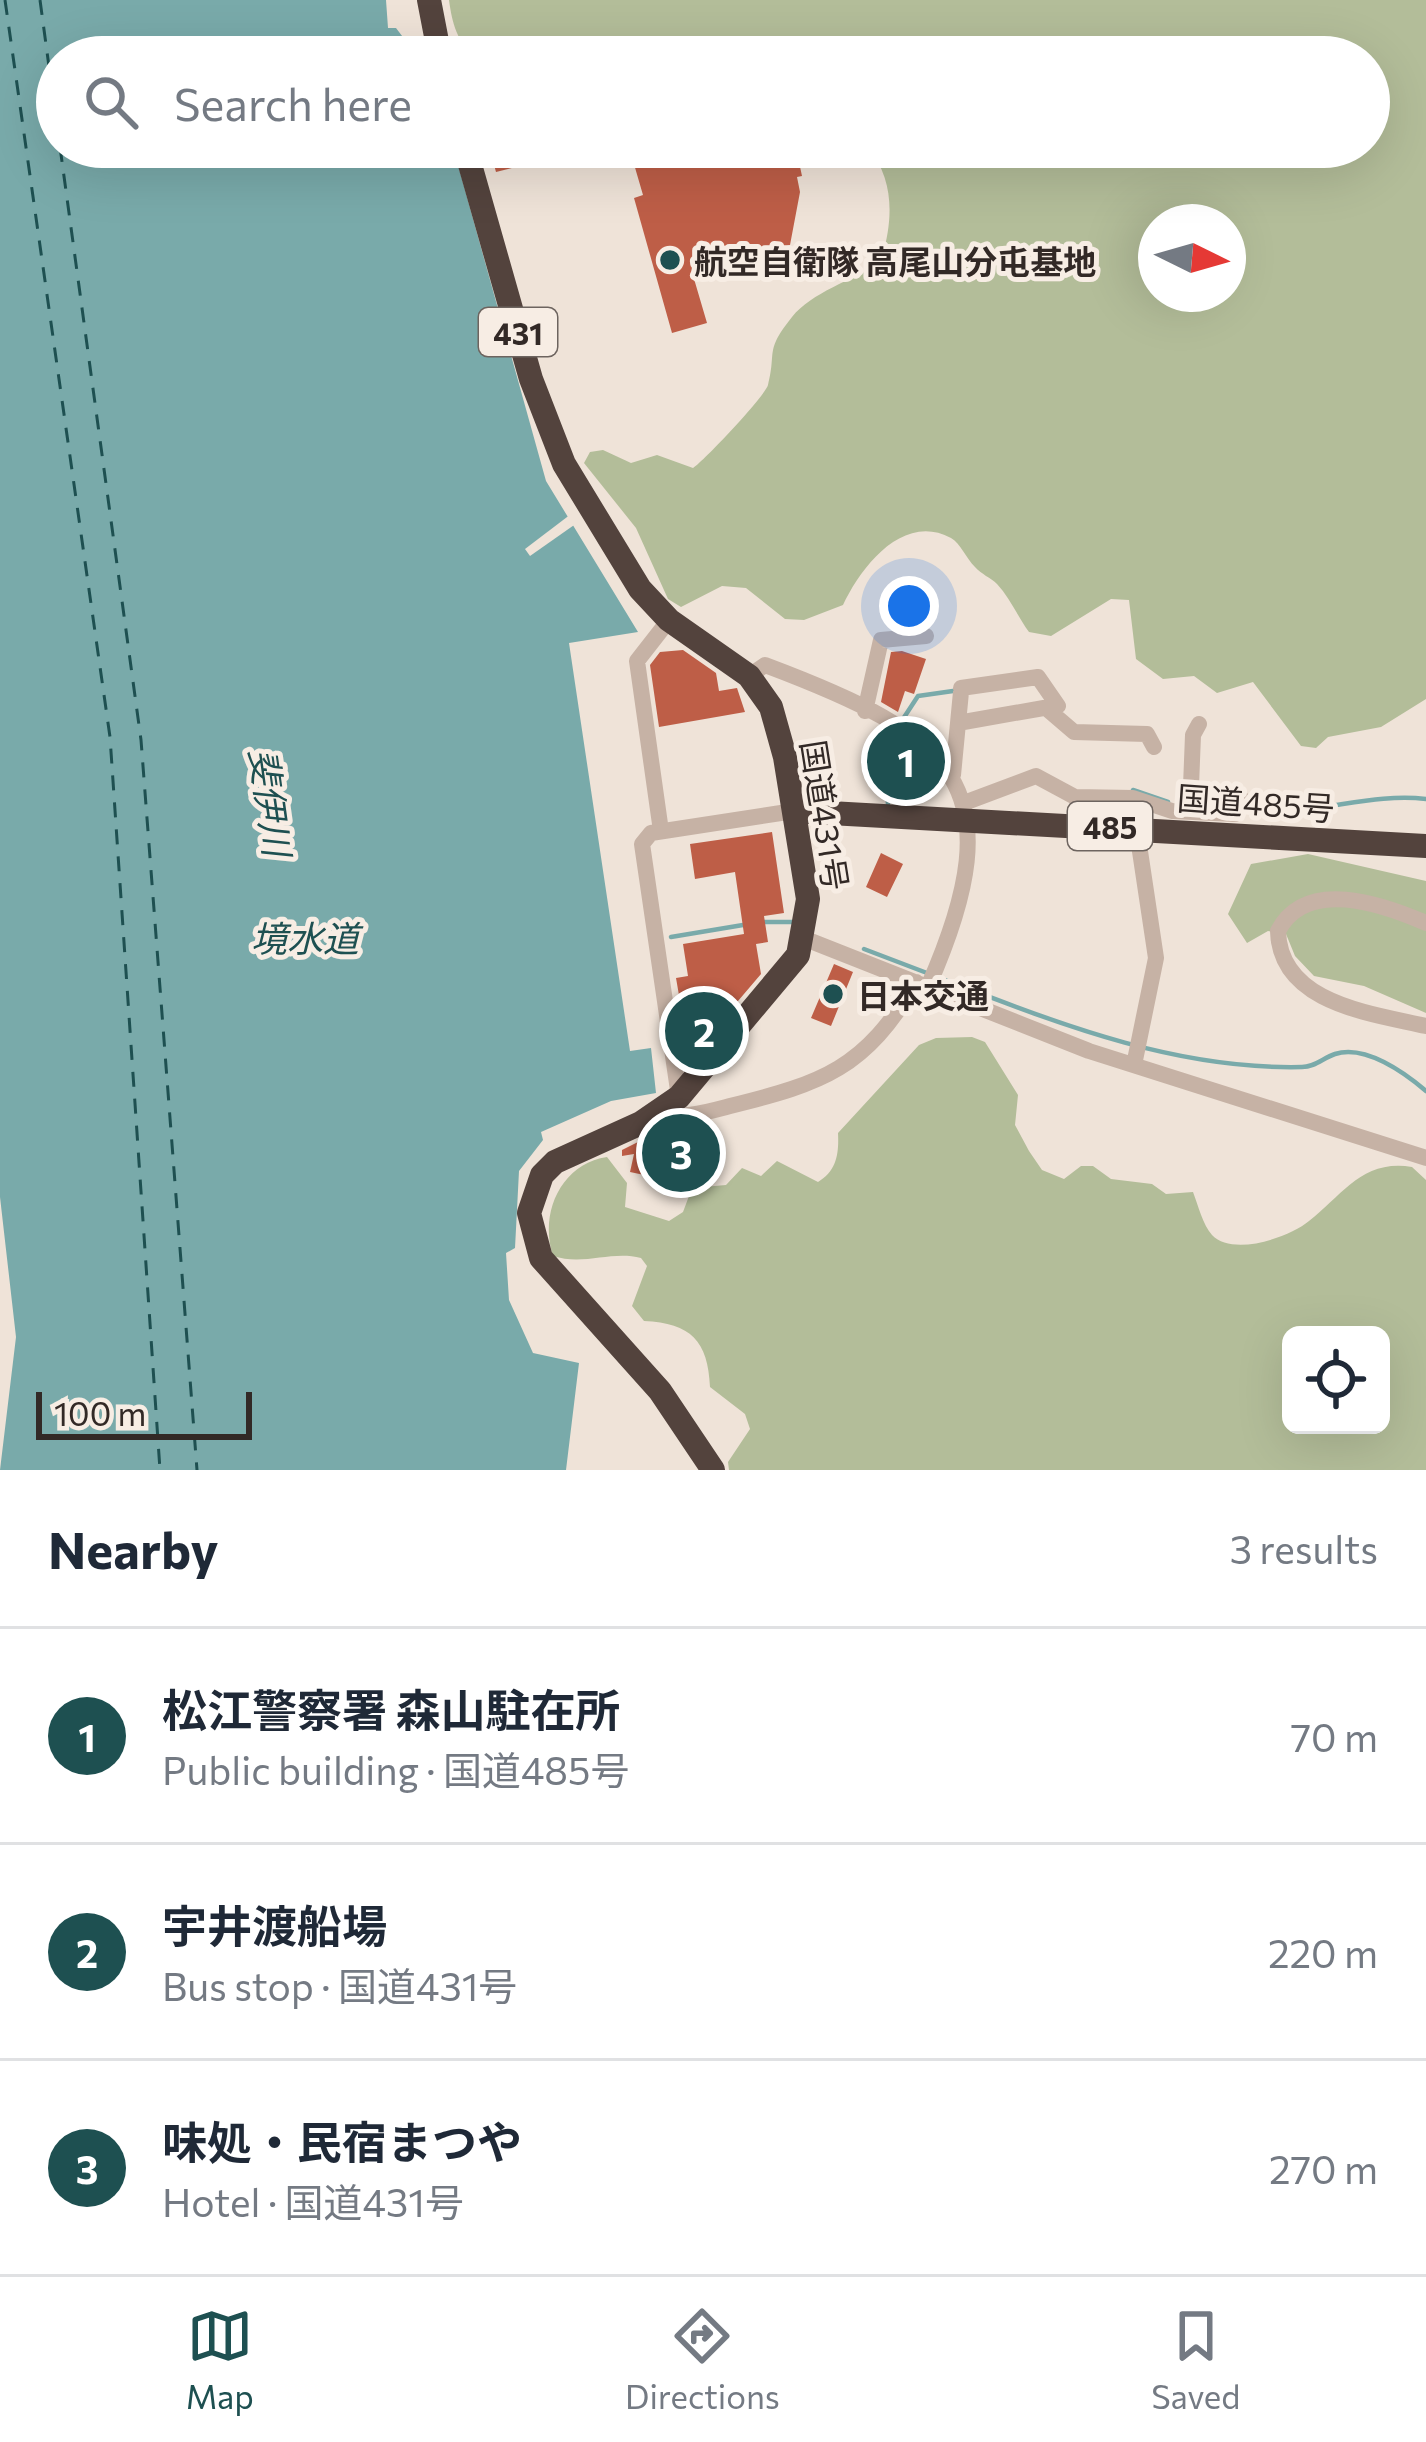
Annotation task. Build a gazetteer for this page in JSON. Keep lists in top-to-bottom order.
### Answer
{
  "streets": {
    "highway": [
      "431",
      "国道485号",
      "国道431号",
      "485"
    ]
  },
  "crossings": [
    ["国道485号", "国道431号"]
  ],
  "water": ["斐伊川", "境水道"],
  "places": ["航空自衛隊 高尾山分屯基地", "日本交通"],
  "scale_bar": "100 m",
  "north": "right",
  "page": {
    "search": "Search here",
    "pins": ["1", "2", "3"],
    "scale": "100 m",
    "heading": ["Nearby", "3 results"],
    "list": [
      {
        "mark": "1",
        "name": "松江警察署 森山駐在所",
        "note": "Public building · 国道485号",
        "value": "70 m"
      },
      {
        "mark": "2",
        "name": "宇井渡船場",
        "note": "Bus stop · 国道431号",
        "value": "220 m"
      },
      {
        "mark": "3",
        "name": "味処・民宿まつや",
        "note": "Hotel · 国道431号",
        "value": "270 m"
      }
    ],
    "nav": ["Map", "Directions", "Saved"]
  }
}
